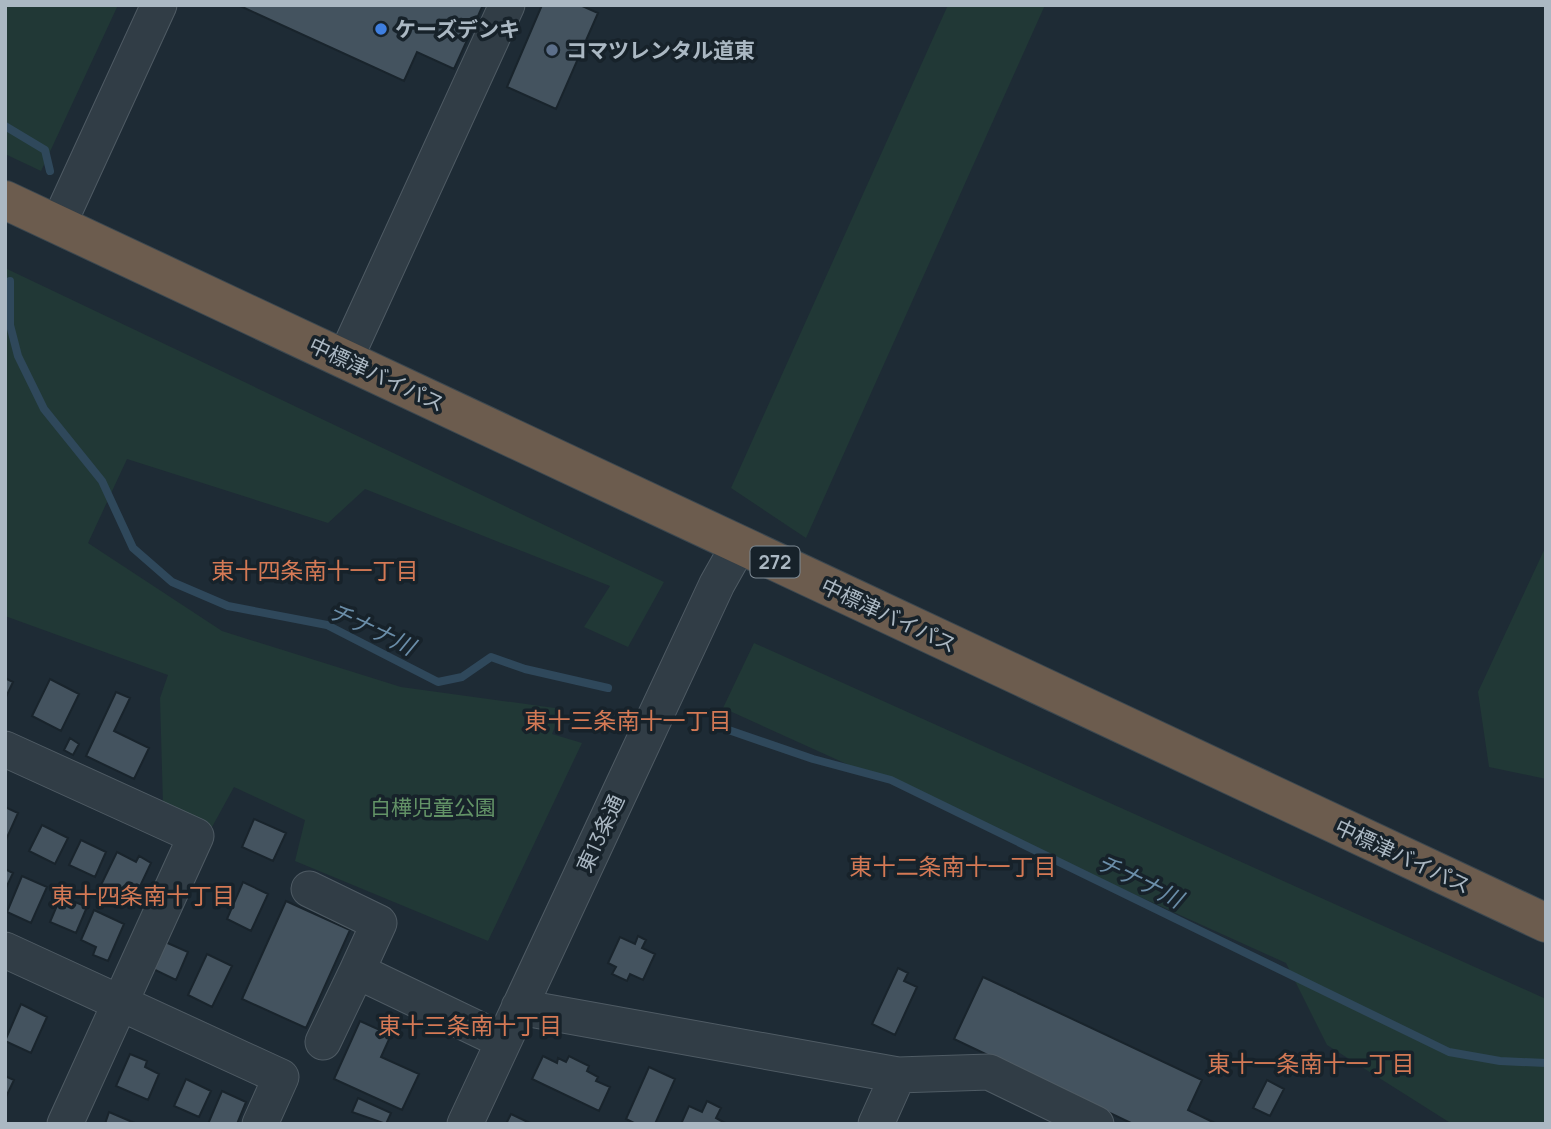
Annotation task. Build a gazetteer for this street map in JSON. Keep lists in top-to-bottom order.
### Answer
{
  "streets": {
    "highway": ["中標津バイパス", "272"],
    "street": ["東13条通"]
  },
  "crossings": [
    ["中標津バイパス", "東13条通"]
  ],
  "districts": [
    "東十四条南十一丁目",
    "東十三条南十一丁目",
    "東十二条南十一丁目",
    "東十四条南十丁目",
    "東十三条南十丁目",
    "東十一条南十一丁目"
  ],
  "water": ["チナナ川"],
  "parks": ["白樺児童公園"],
  "places": ["ケーズデンキ", "コマツレンタル道東"]
}
